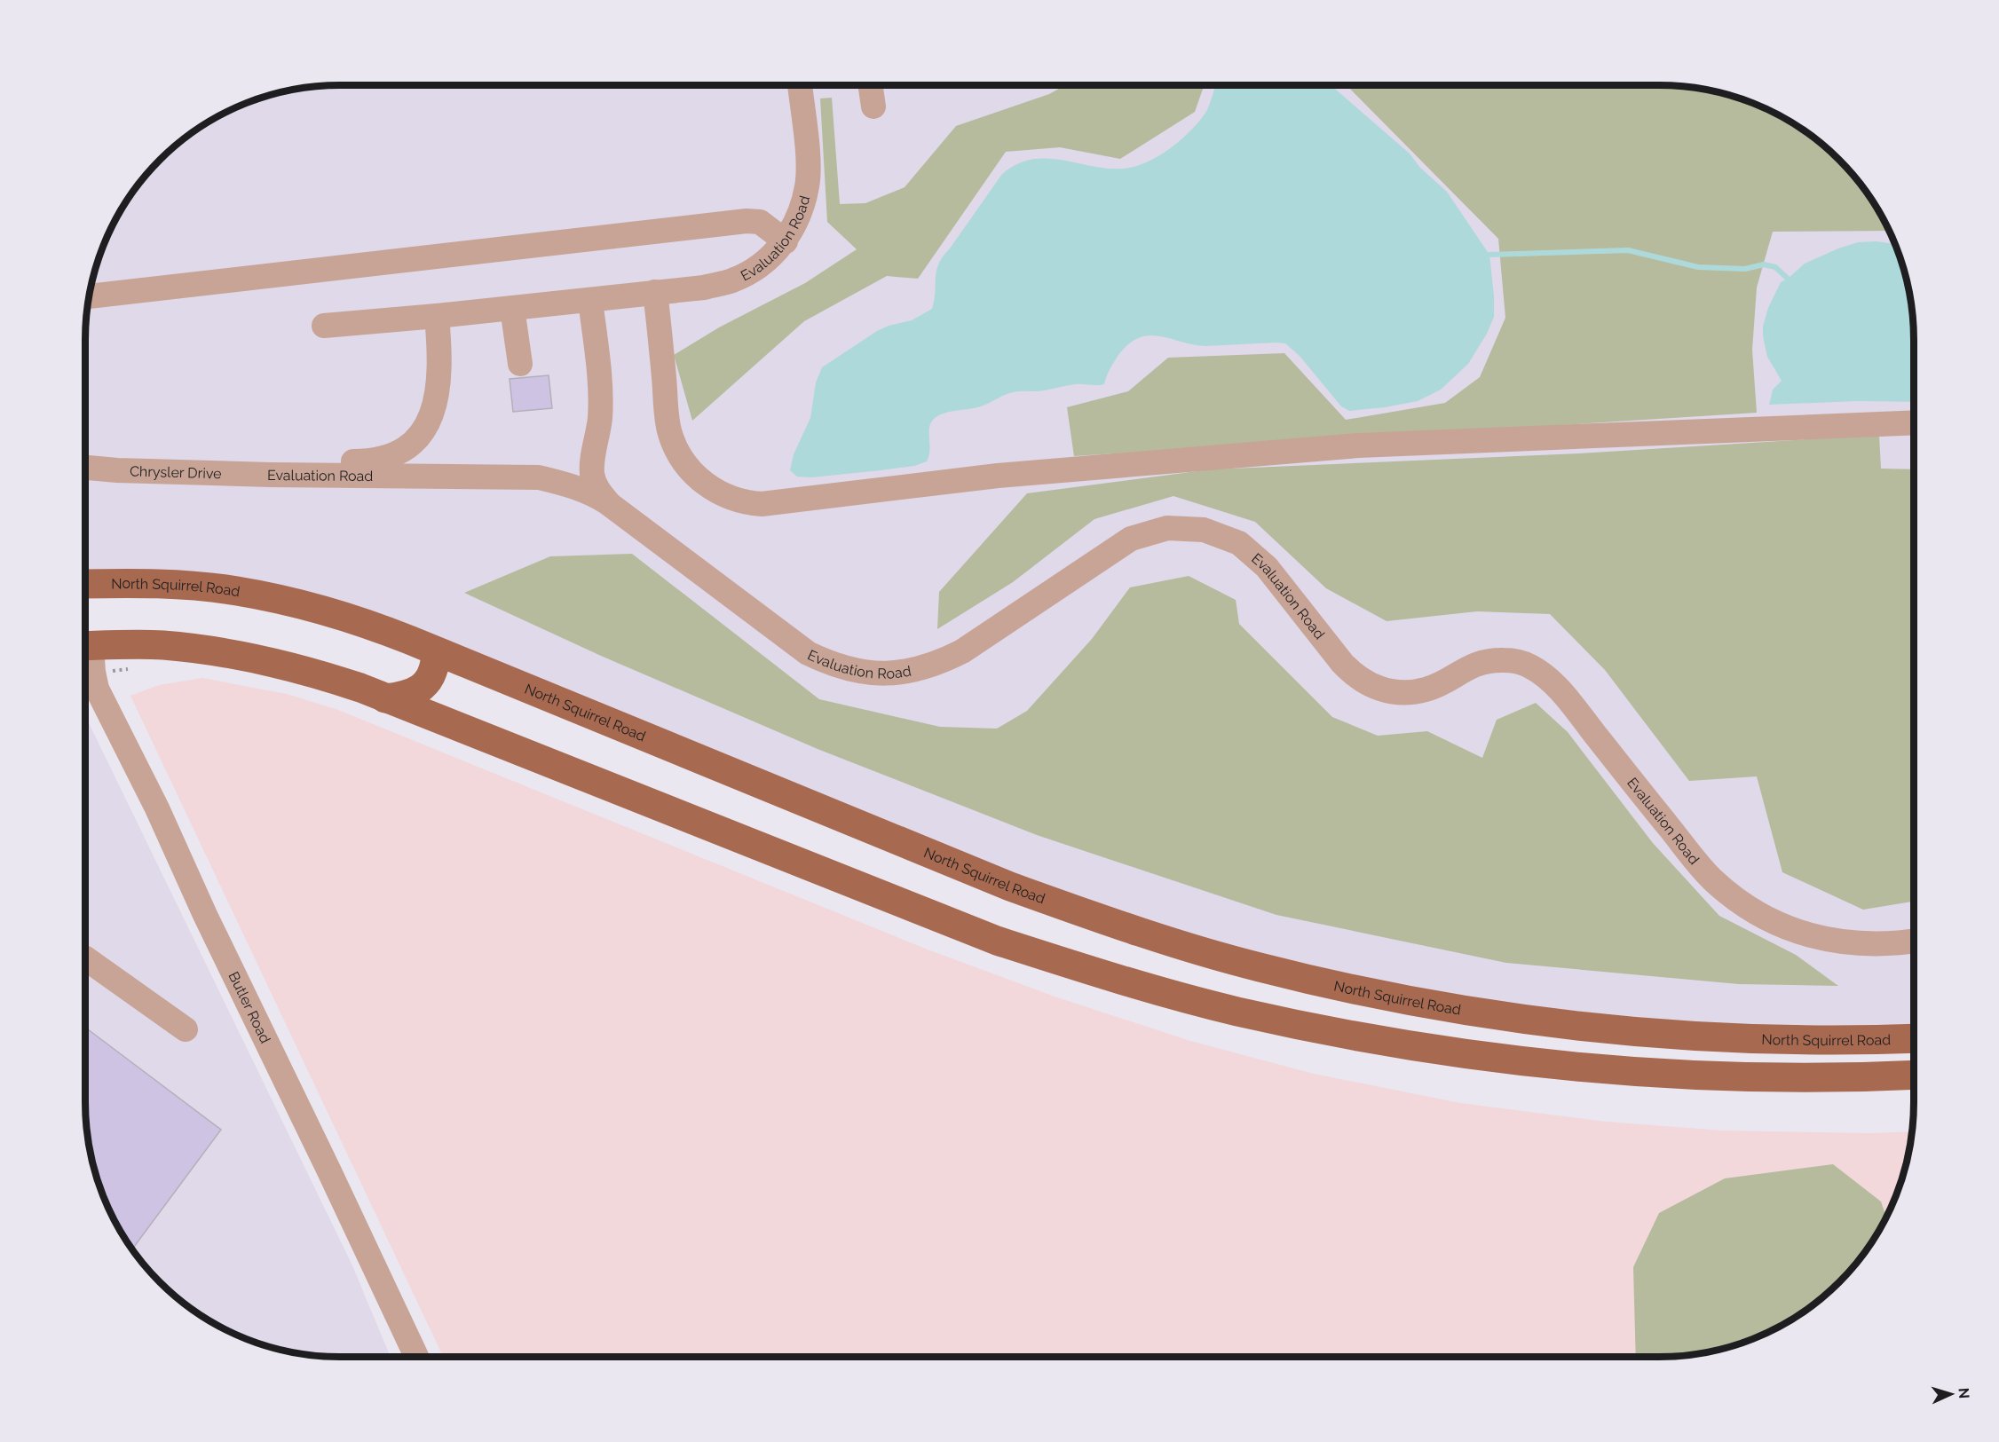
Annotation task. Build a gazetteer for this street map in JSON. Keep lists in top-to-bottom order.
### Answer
{
  "streets": {
    "main road": ["North Squirrel Road"],
    "street": ["Evaluation Road", "Chrysler Drive", "Butler Road"]
  },
  "crossings": [
    ["Evaluation Road", "Chrysler Drive"]
  ],
  "north": "right"
}
